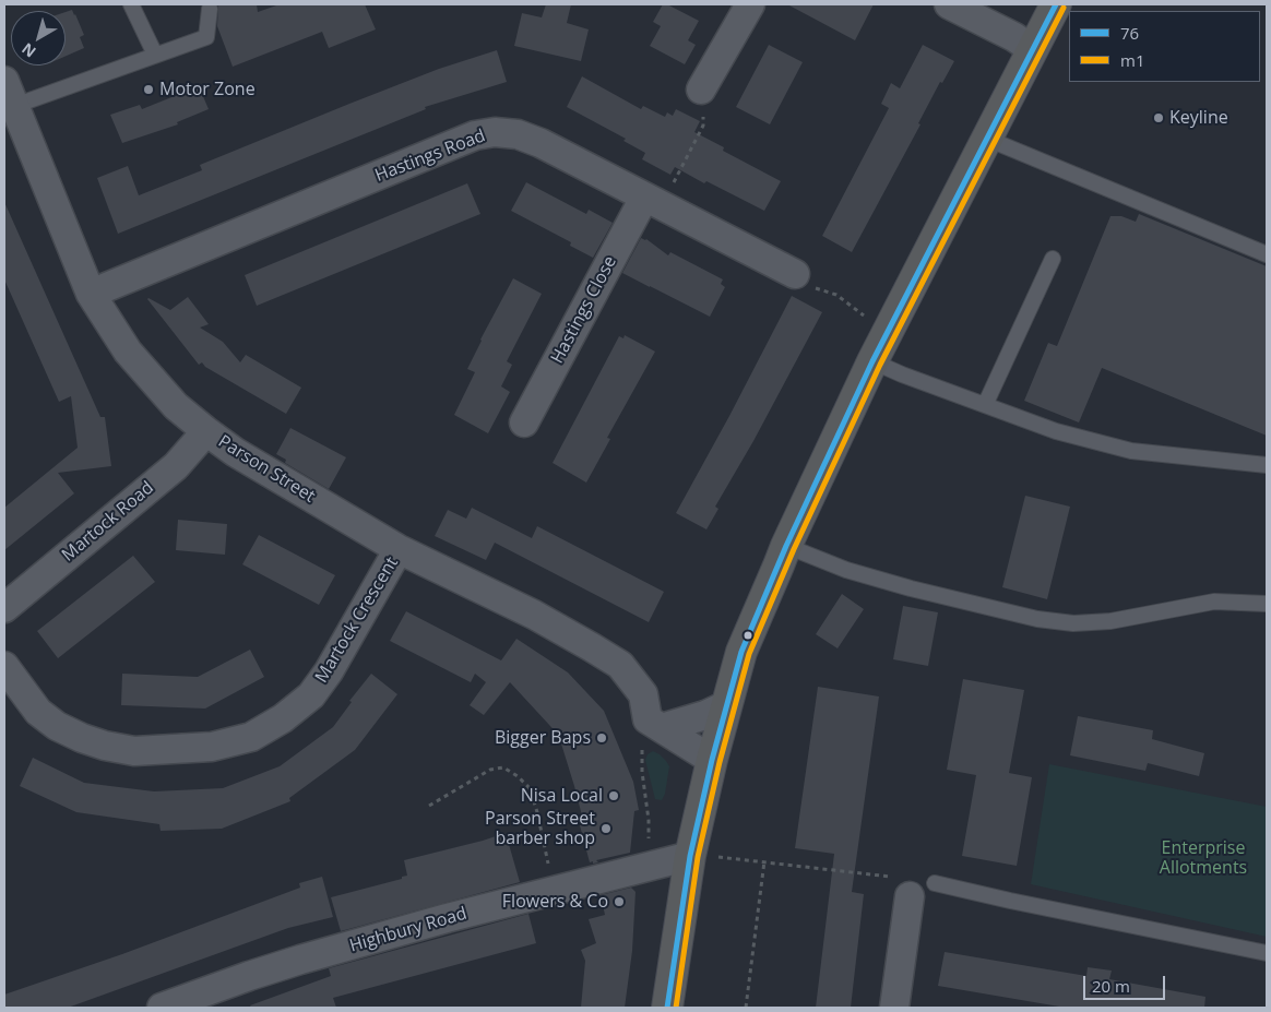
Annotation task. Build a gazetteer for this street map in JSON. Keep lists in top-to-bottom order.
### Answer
{
  "streets": {
    "street": [
      "Hastings Road",
      "Hastings Close",
      "Parson Street",
      "Martock Road",
      "Martock Crescent",
      "Highbury Road"
    ]
  },
  "crossings": [
    ["Hastings Road", "Hastings Close"],
    ["Hastings Road", "Parson Street"],
    ["Parson Street", "Martock Road"],
    ["Parson Street", "Martock Crescent"]
  ],
  "parks": ["Enterprise Allotments"],
  "places": [
    "Motor Zone",
    "Keyline",
    "Bigger Baps",
    "Nisa Local",
    "Parson Street barber shop",
    "Flowers & Co"
  ],
  "lines": ["transit line 76", "transit line m1"],
  "legend": ["76", "m1"],
  "scale_bar": "20 m",
  "north": "bottom left"
}
